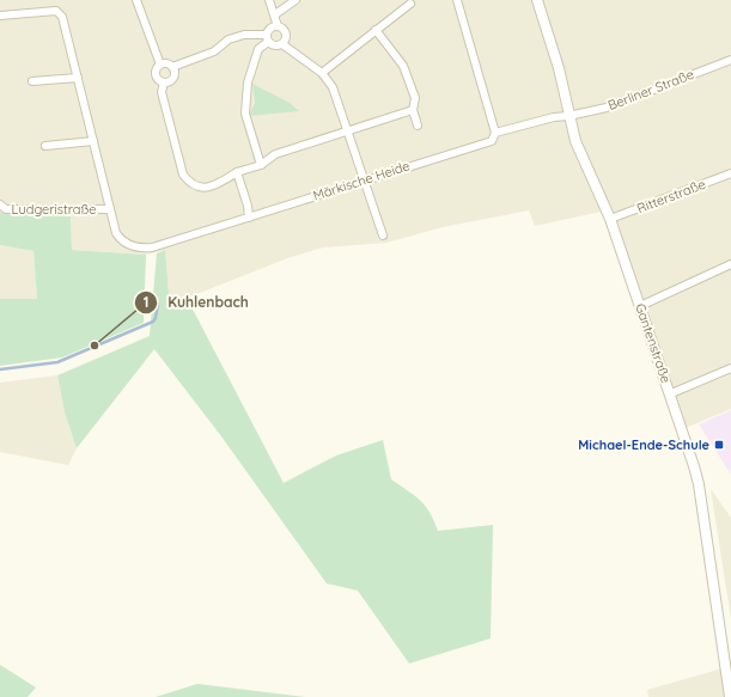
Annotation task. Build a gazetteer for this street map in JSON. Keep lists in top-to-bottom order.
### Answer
{
  "streets": {
    "street": [
      "Berliner Straße",
      "Märkische Heide",
      "Ritterstraße",
      "Ludgeristraße",
      "Gantenstraße"
    ]
  },
  "crossings": [
    ["Berliner Straße", "Märkische Heide"],
    ["Berliner Straße", "Gantenstraße"],
    ["Märkische Heide", "Ludgeristraße"],
    ["Märkische Heide", "Gantenstraße"],
    ["Ritterstraße", "Gantenstraße"]
  ],
  "places": {
    "other": ["Kuhlenbach"],
    "transit": ["Michael-Ende-Schule"]
  }
}
